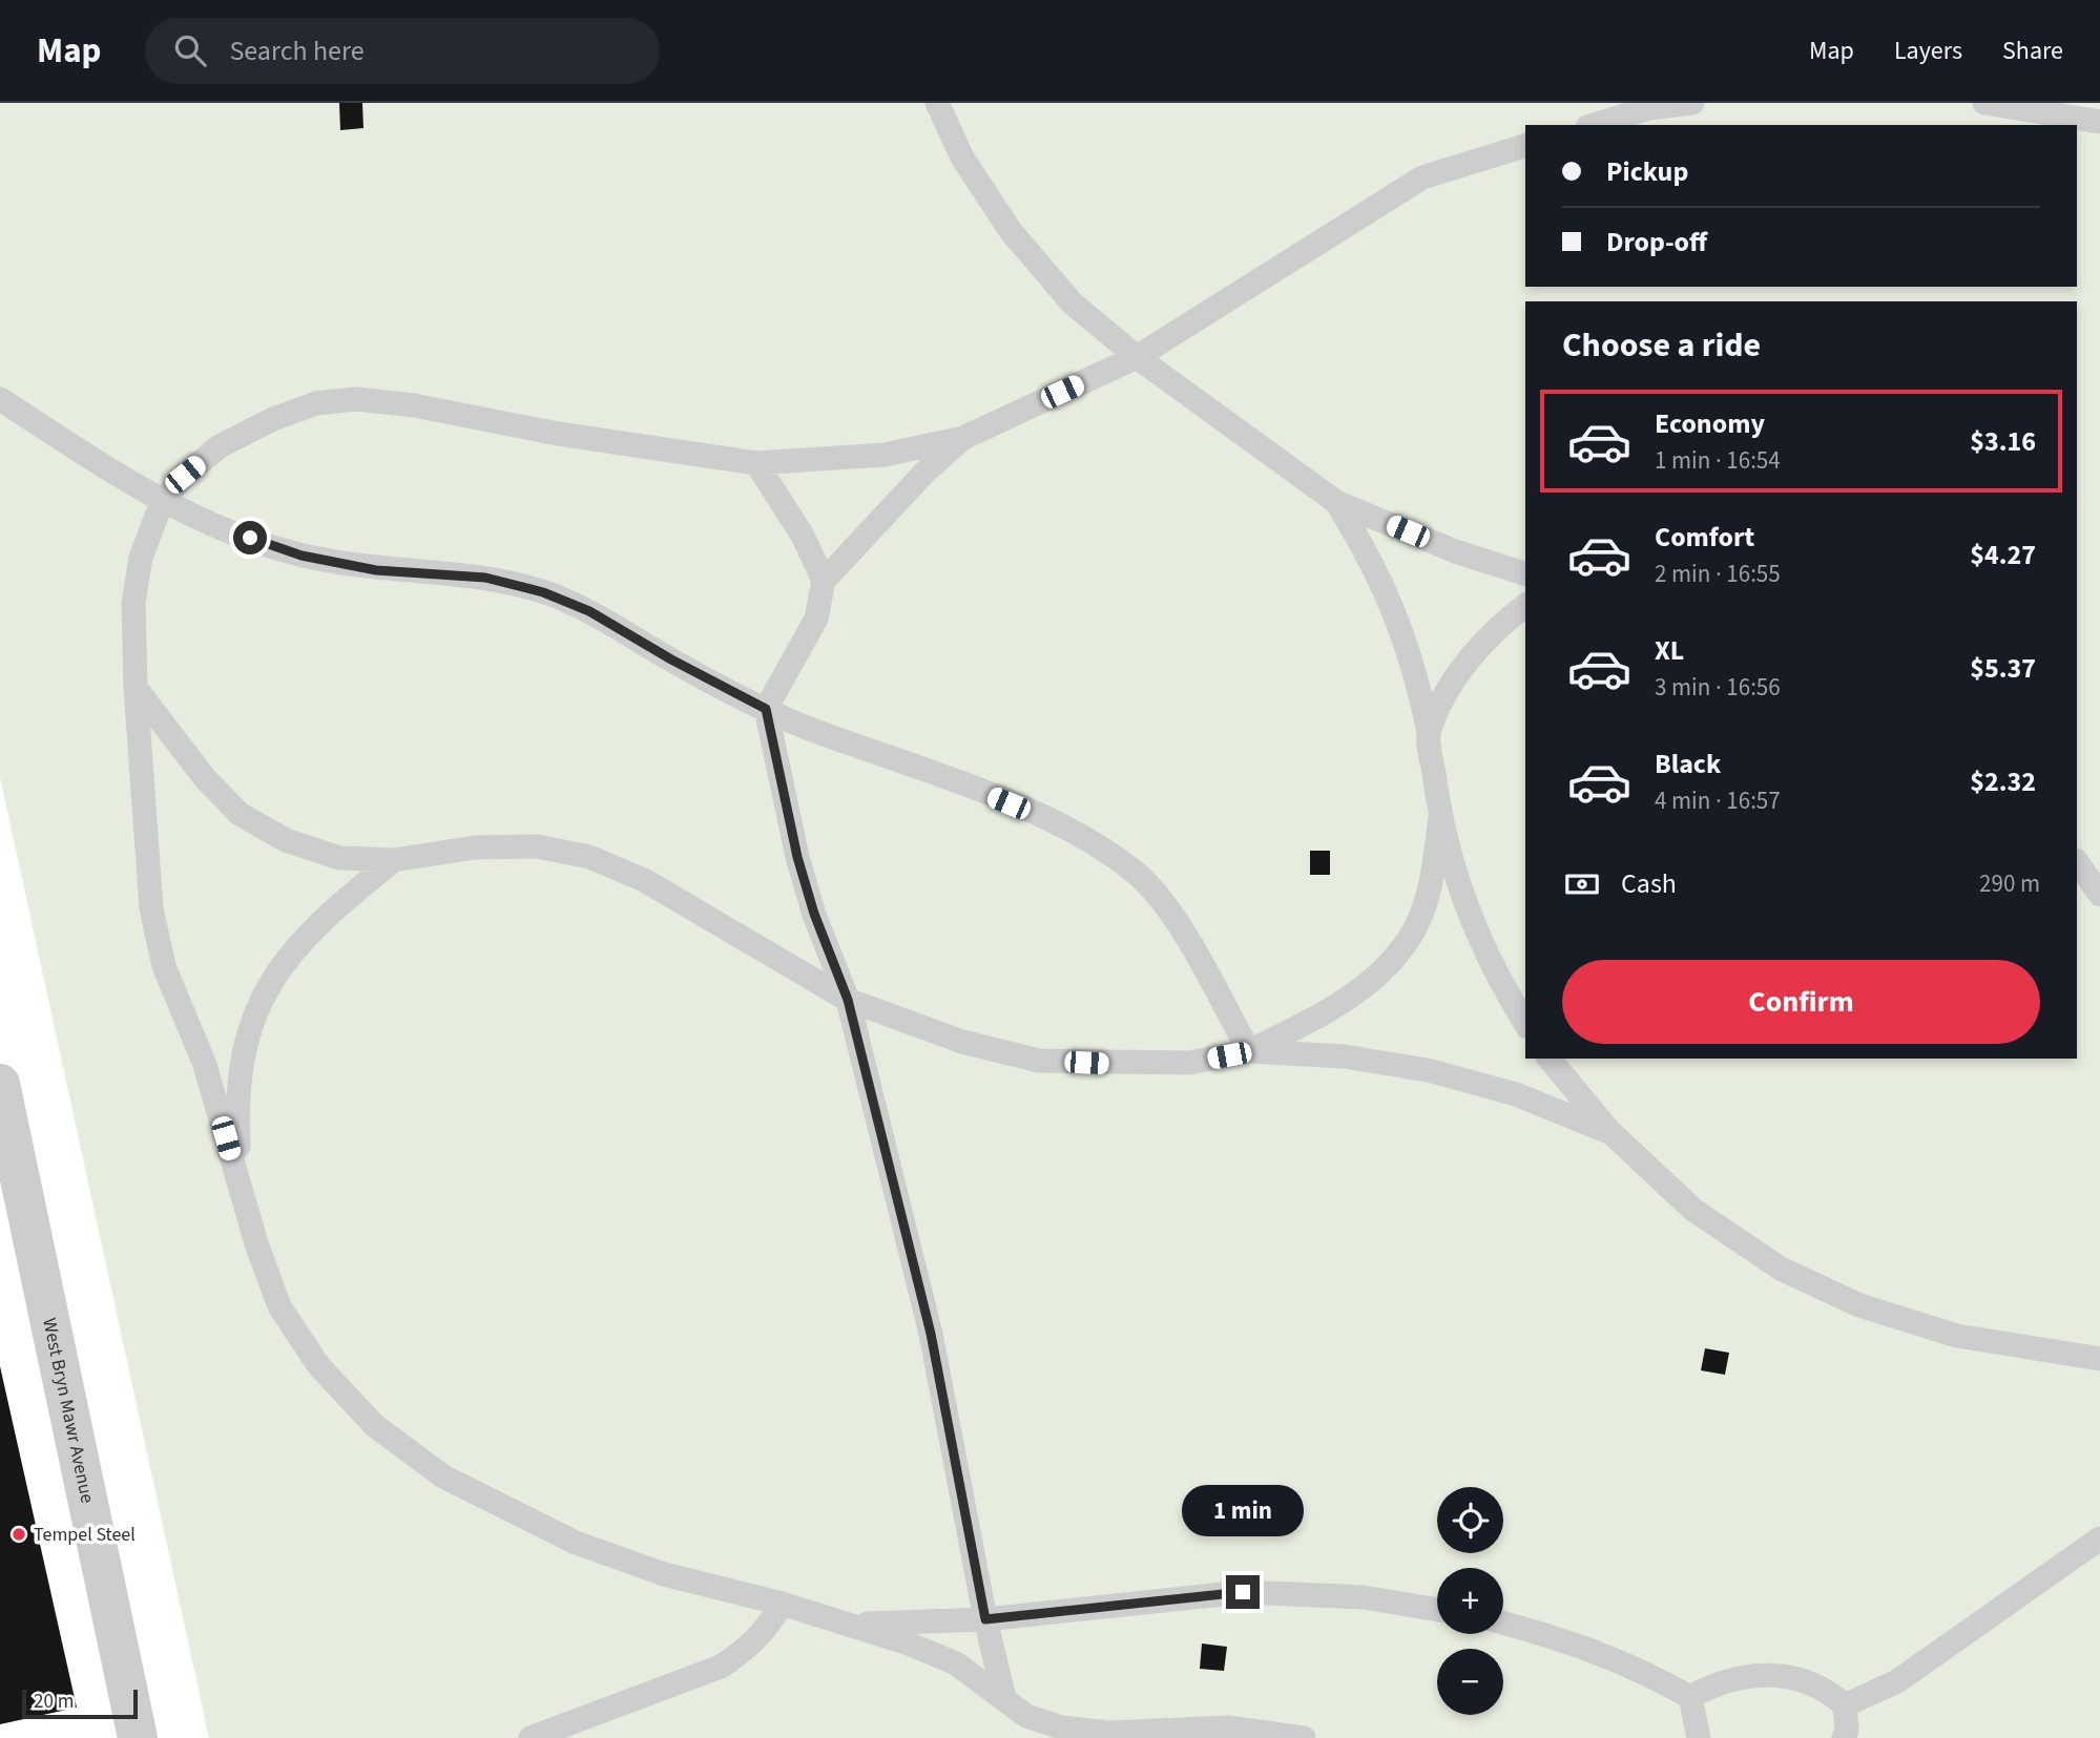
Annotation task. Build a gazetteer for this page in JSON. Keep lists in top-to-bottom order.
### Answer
{
  "streets": {
    "street": ["West Bryn Mawr Avenue"]
  },
  "places": ["Tempel Steel"],
  "scale_bar": "20 m",
  "page": {
    "header": "Map",
    "search": "Search here",
    "nav": ["Map", "Layers", "Share"],
    "banner": ["Pickup", "Drop-off"],
    "heading": "Choose a ride",
    "list": [
      {
        "name": "Economy",
        "note": "1 min · 16:54",
        "value": "$3.16"
      },
      {
        "name": "Comfort",
        "note": "2 min · 16:55",
        "value": "$4.27"
      },
      {
        "name": "XL",
        "note": "3 min · 16:56",
        "value": "$5.37"
      },
      {
        "name": "Black",
        "note": "4 min · 16:57",
        "value": "$2.32"
      }
    ],
    "pay": ["Cash", "290 m"],
    "buttons": "Confirm",
    "bubble": "1 min",
    "map_buttons": ["+", "−"],
    "scale": "20 m"
  }
}
